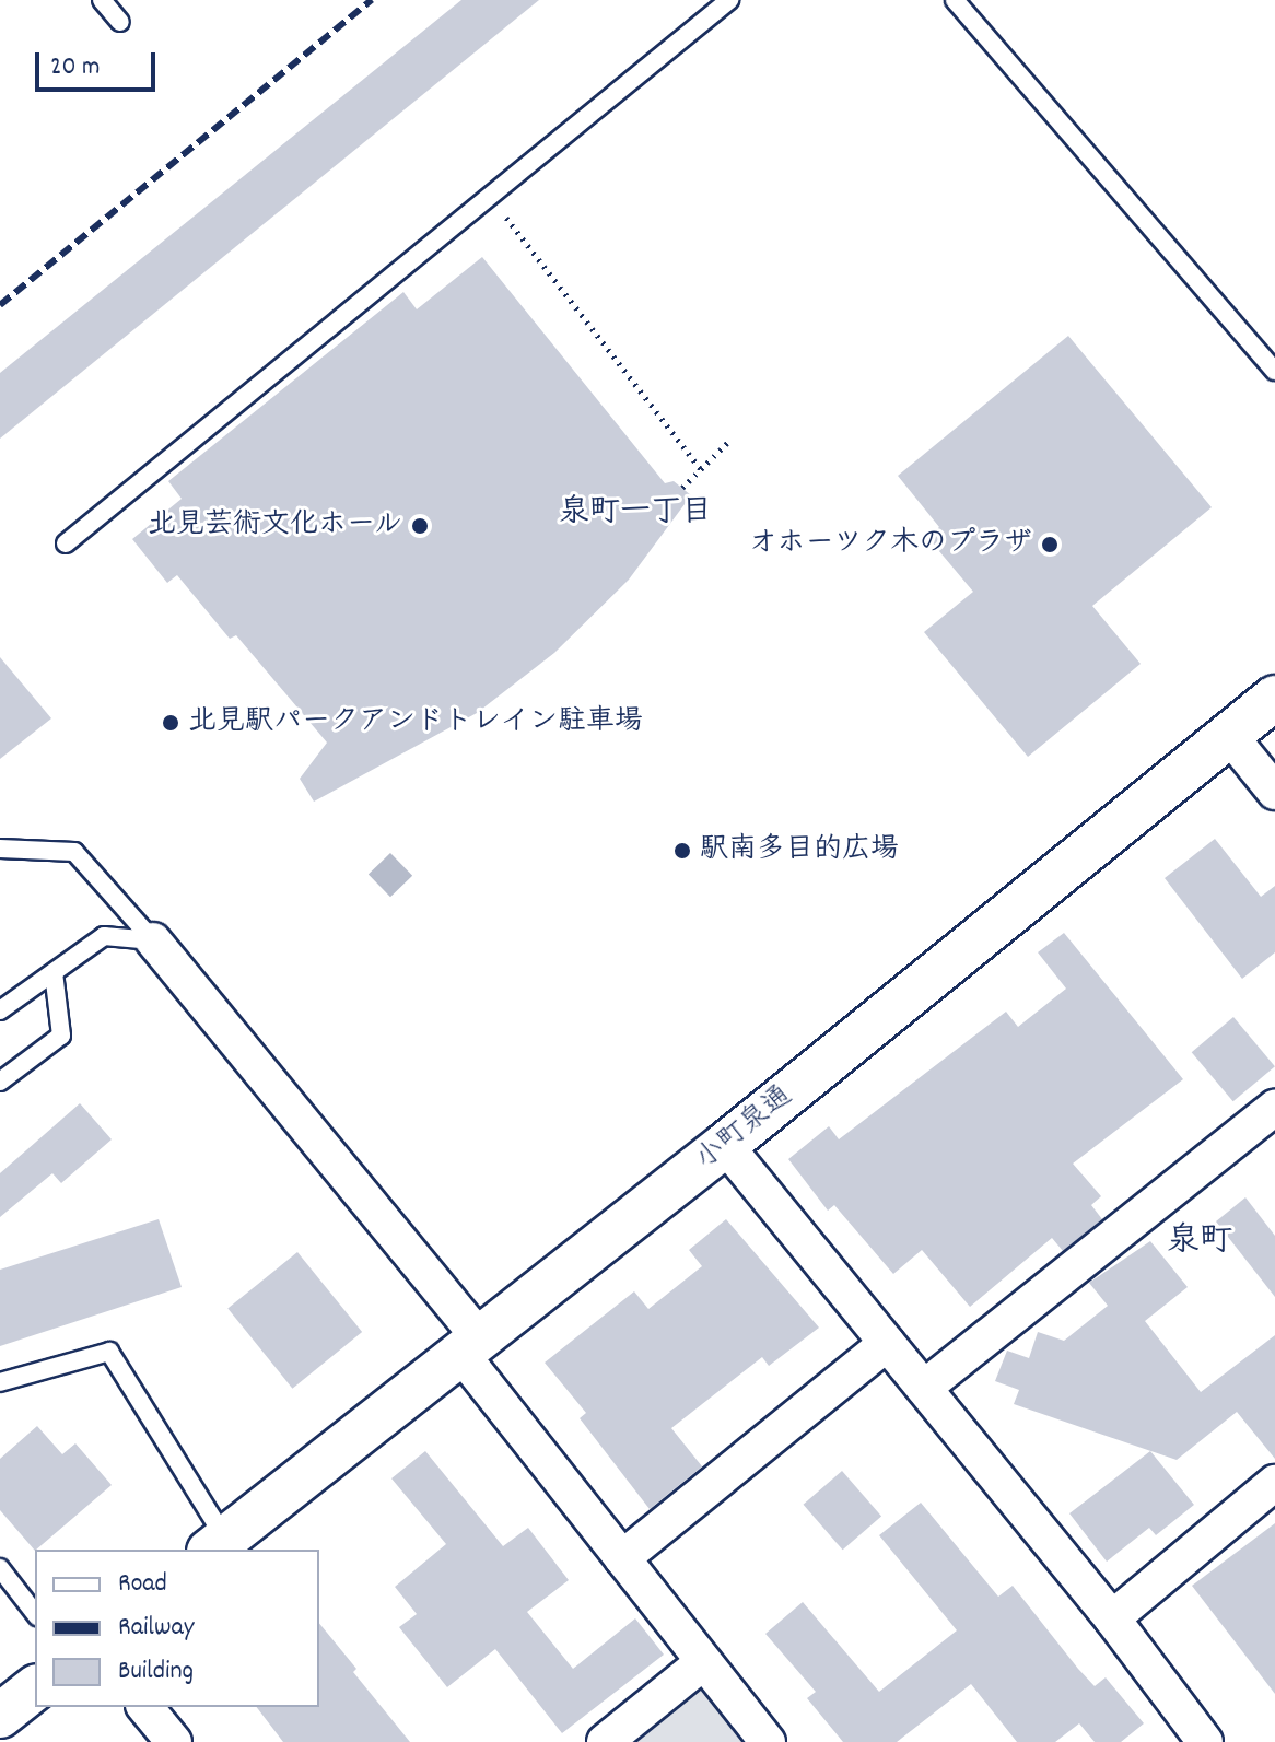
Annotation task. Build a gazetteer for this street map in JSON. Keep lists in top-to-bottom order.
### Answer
{
  "streets": {
    "street": ["小町泉通"]
  },
  "districts": ["泉町一丁目", "泉町"],
  "places": [
    "北見芸術文化ホール",
    "オホーツク木のプラザ",
    "北見駅パークアンドトレイン駐車場",
    "駅南多目的広場"
  ],
  "legend": ["Road", "Railway", "Building"],
  "scale_bar": "20 m"
}
